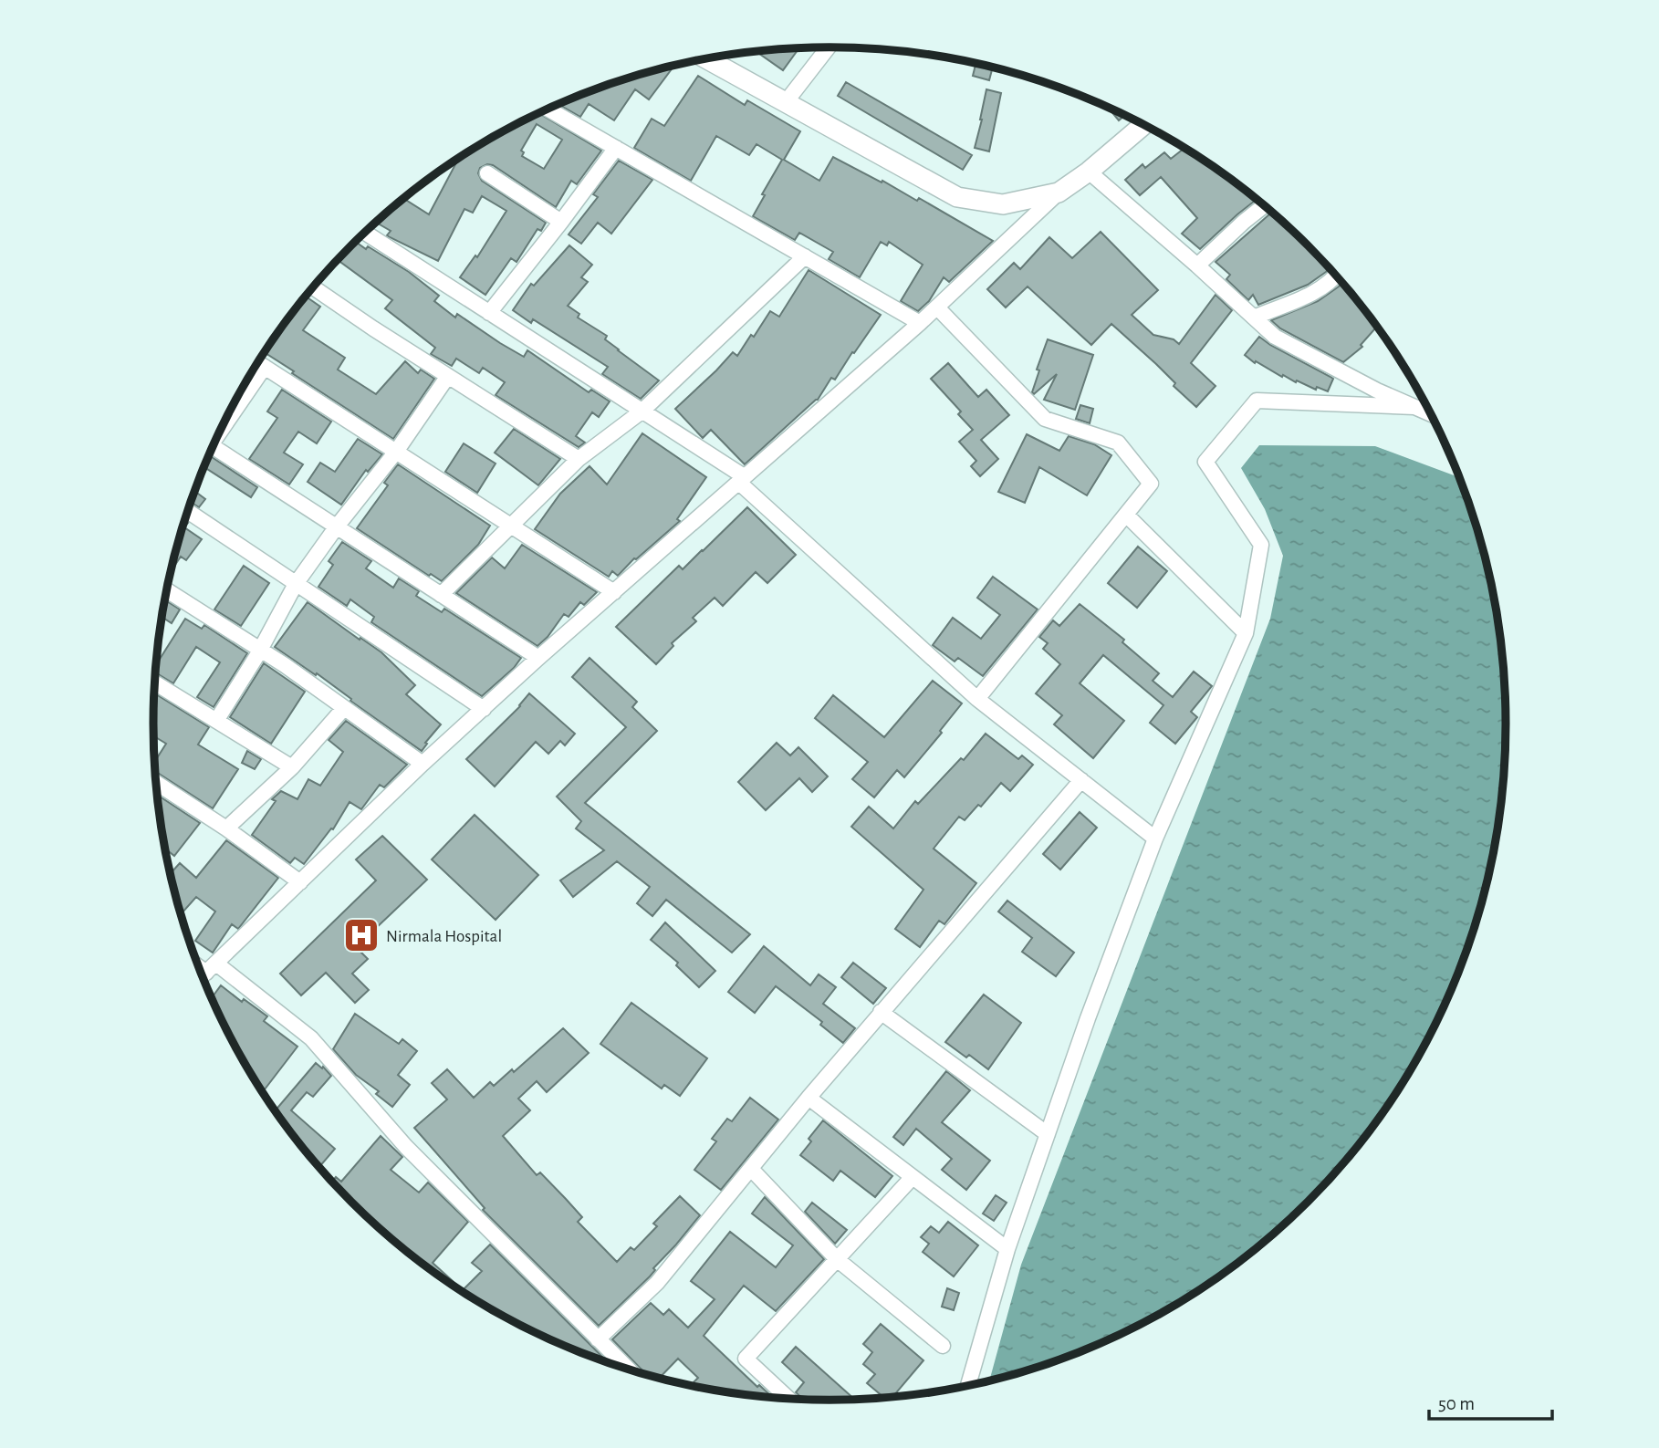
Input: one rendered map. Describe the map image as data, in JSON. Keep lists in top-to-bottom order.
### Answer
{
  "places": {
    "hospital": ["Nirmala Hospital"]
  },
  "scale_bar": "50 m"
}
